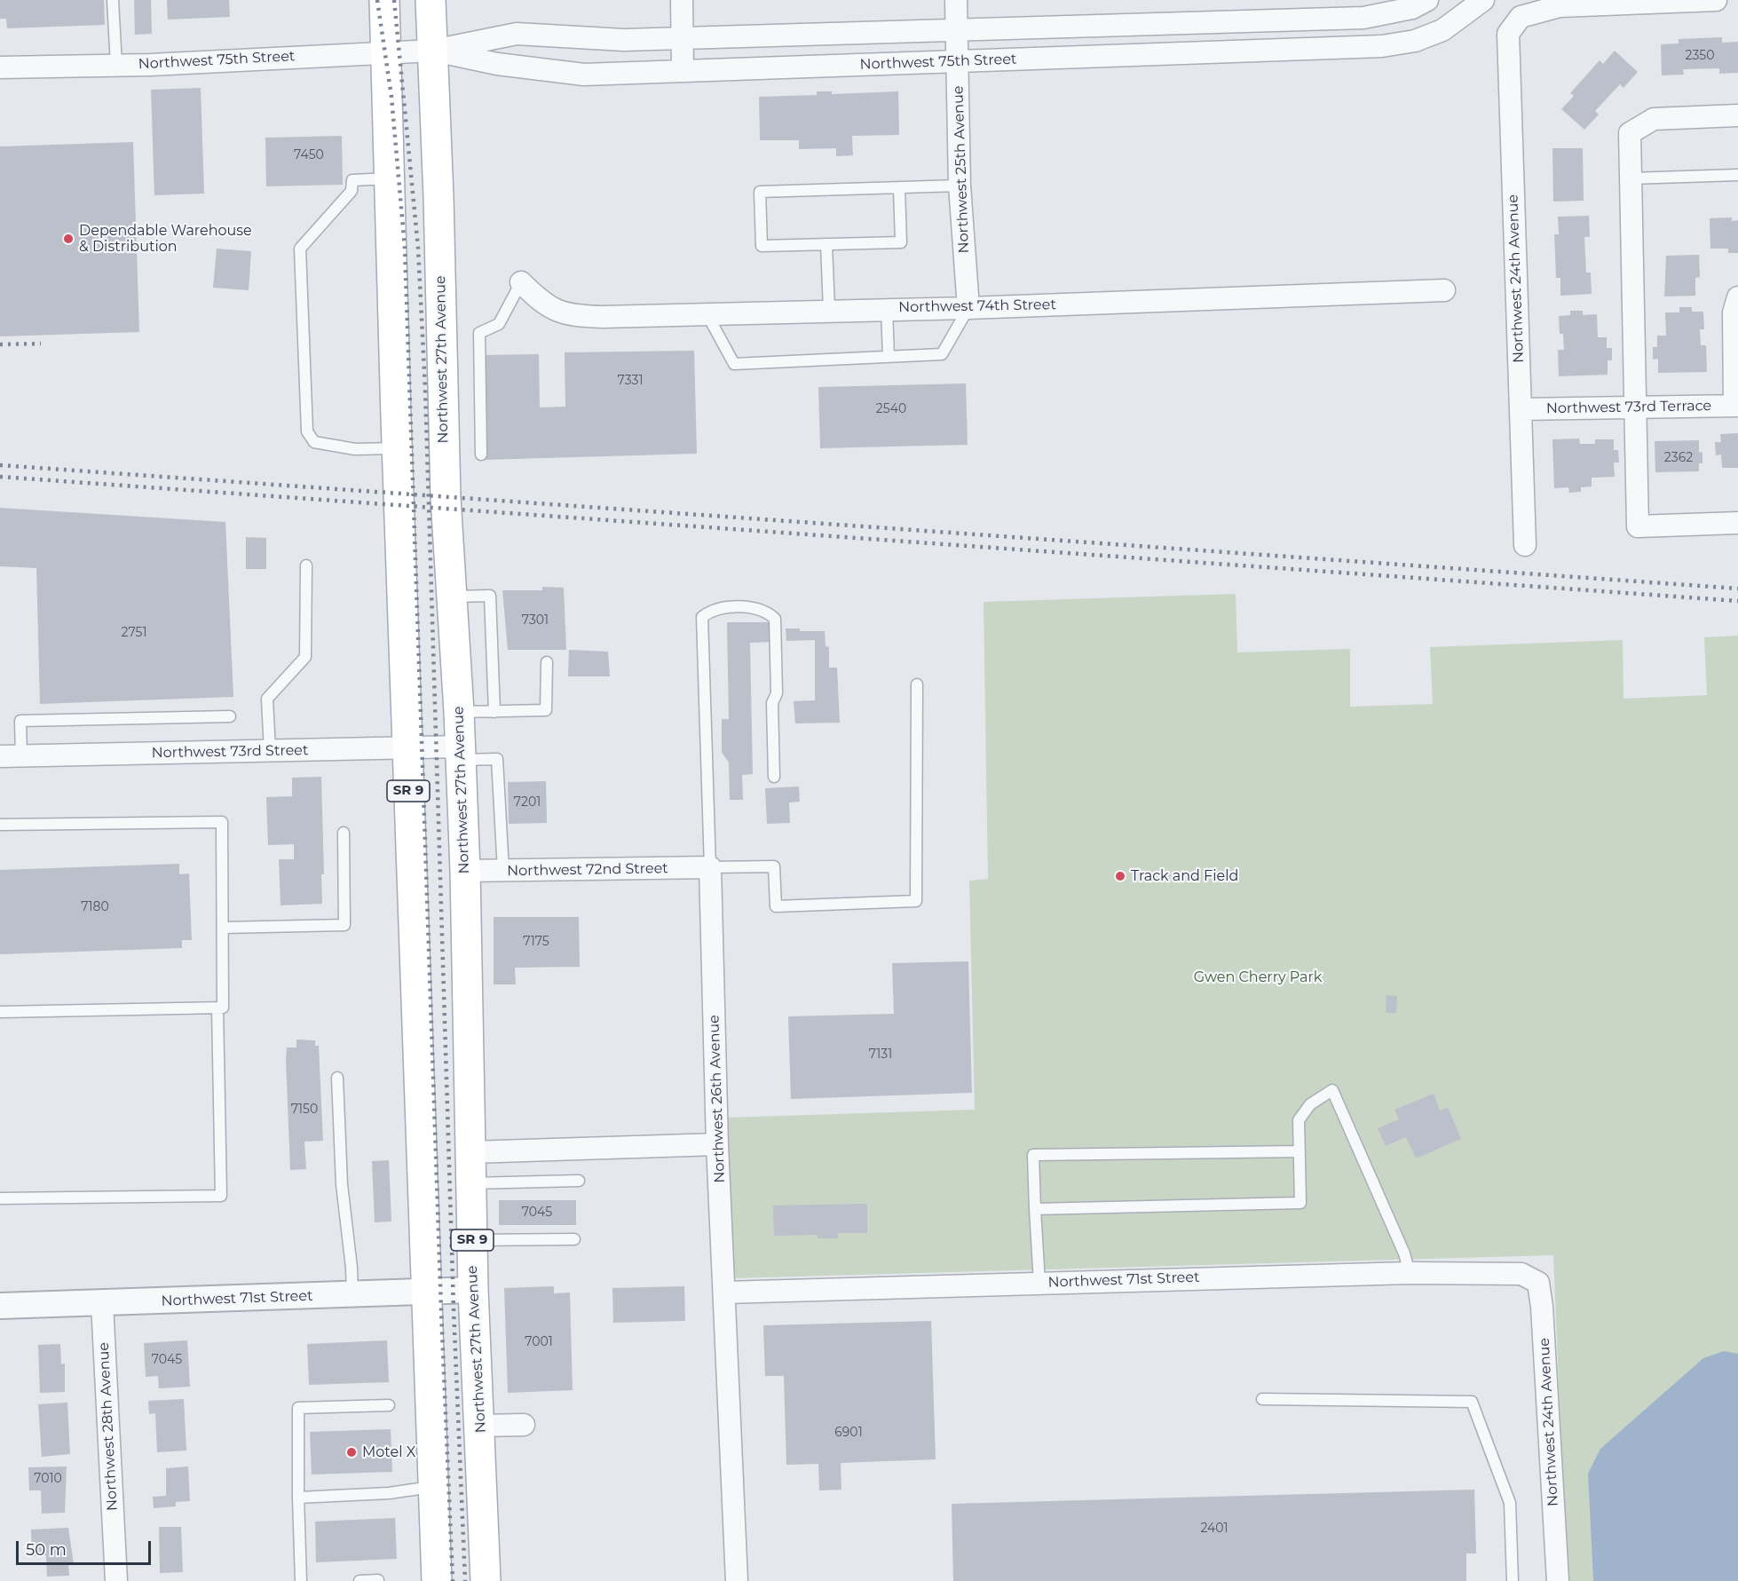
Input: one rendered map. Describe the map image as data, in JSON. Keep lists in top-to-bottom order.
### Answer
{
  "streets": {
    "main road": ["Northwest 27th Avenue", "SR 9"],
    "street": [
      "Northwest 75th Street",
      "Northwest 25th Avenue",
      "Northwest 24th Avenue",
      "Northwest 74th Street",
      "Northwest 73rd Terrace",
      "Northwest 73rd Street",
      "Northwest 72nd Street",
      "Northwest 26th Avenue",
      "Northwest 71st Street",
      "Northwest 28th Avenue"
    ]
  },
  "crossings": [
    ["Northwest 75th Street", "Northwest 25th Avenue"],
    ["Northwest 75th Street", "Northwest 27th Avenue"],
    ["Northwest 75th Street", "SR 9"],
    ["Northwest 25th Avenue", "Northwest 74th Street"],
    ["Northwest 24th Avenue", "Northwest 73rd Terrace"],
    ["Northwest 24th Avenue", "Northwest 71st Street"],
    ["Northwest 27th Avenue", "Northwest 73rd Street"],
    ["Northwest 27th Avenue", "Northwest 72nd Street"],
    ["Northwest 27th Avenue", "Northwest 71st Street"],
    ["Northwest 73rd Street", "SR 9"],
    ["SR 9", "Northwest 71st Street"],
    ["Northwest 72nd Street", "Northwest 26th Avenue"],
    ["Northwest 26th Avenue", "Northwest 71st Street"],
    ["Northwest 71st Street", "Northwest 28th Avenue"]
  ],
  "parks": ["Gwen Cherry Park"],
  "places": ["Dependable Warehouse & Distribution", "Track and Field", "Motel X"],
  "house_numbers": [
    "2350",
    "7450",
    "7331",
    "2540",
    "2362",
    "7301",
    "2751",
    "7201",
    "7180",
    "7175",
    "7131",
    "7150",
    "7045",
    "7001",
    "7045",
    "6901",
    "7010",
    "2401"
  ],
  "scale_bar": "50 m"
}
